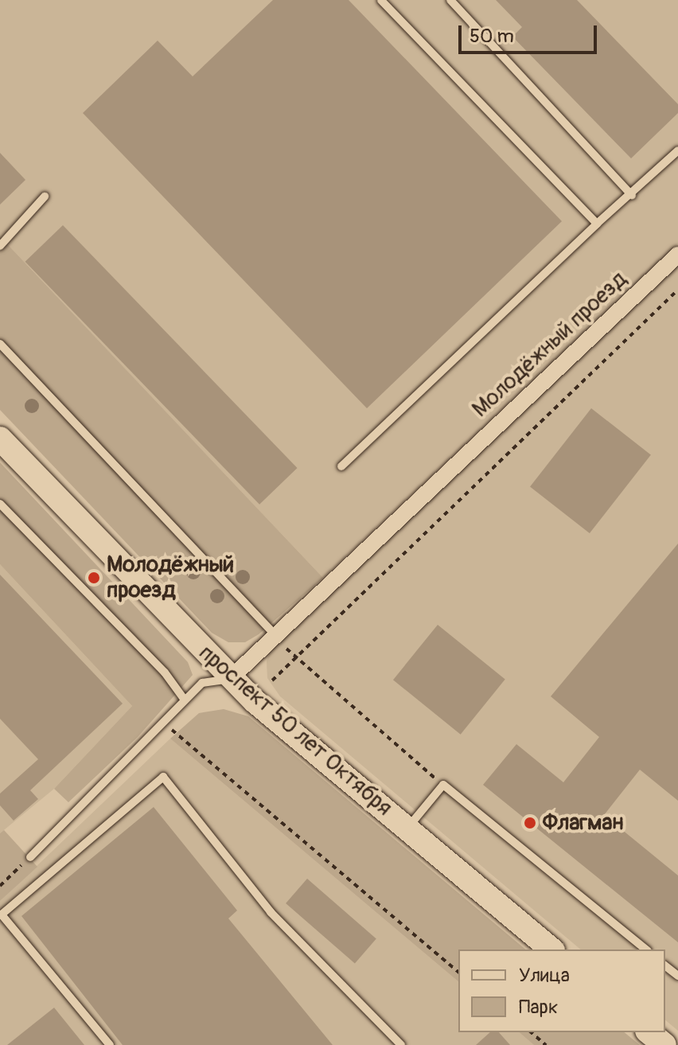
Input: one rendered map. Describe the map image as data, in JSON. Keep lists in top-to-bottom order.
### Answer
{
  "streets": {
    "main road": ["проспект 50 лет Октября"],
    "street": ["Молодёжный проезд"]
  },
  "crossings": [
    ["Молодёжный проезд", "проспект 50 лет Октября"]
  ],
  "places": ["Молодёжный проезд", "Флагман"],
  "legend": ["Улица", "Парк"],
  "scale_bar": "50 m"
}
